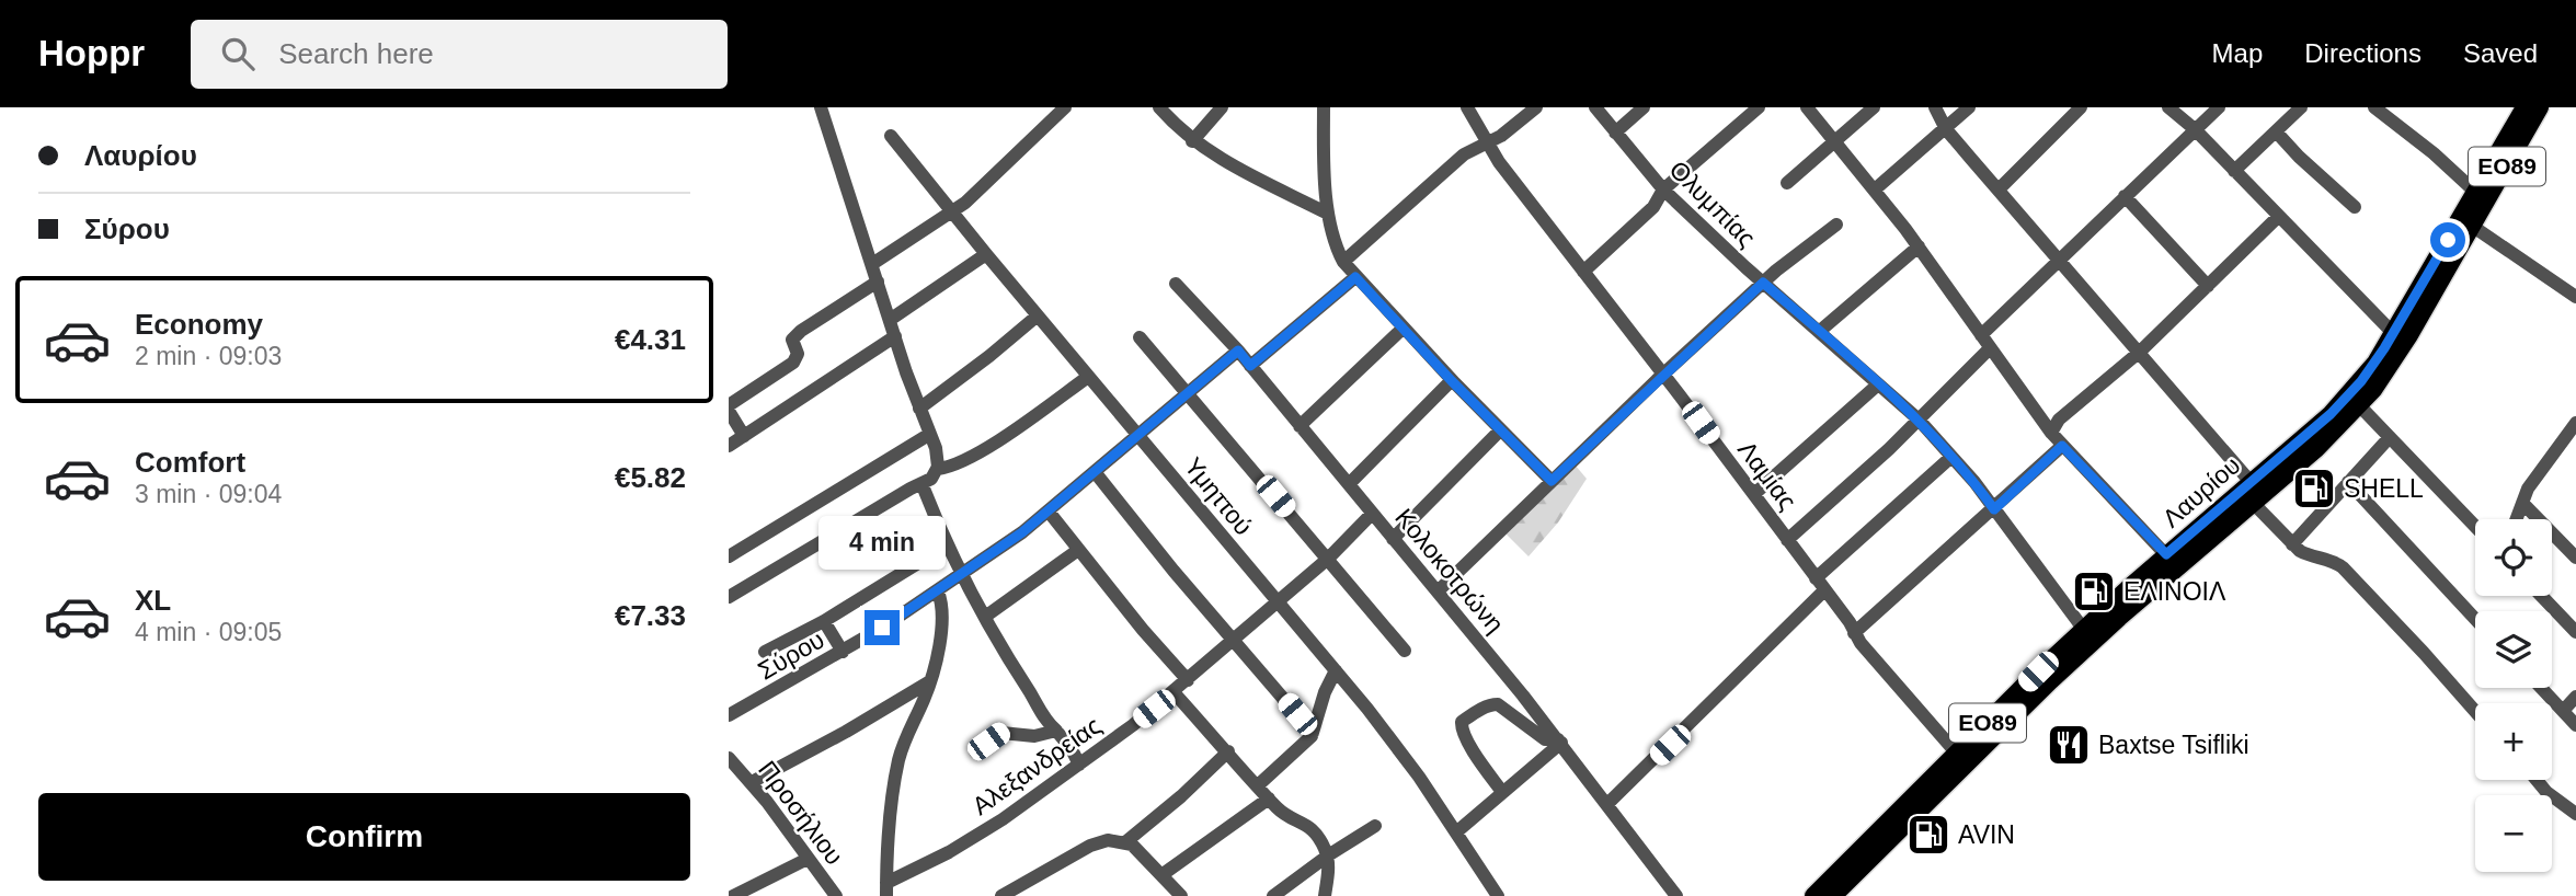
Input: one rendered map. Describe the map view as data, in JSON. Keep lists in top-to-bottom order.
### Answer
{
  "streets": {
    "main road": ["ΕΟ89", "Λαυρίου"],
    "street": [
      "Ολυμπίας",
      "Λαμίας",
      "Υμηττού",
      "Κολοκοτρώνη",
      "Σύρου",
      "Αλεξανδρείας",
      "Προσήλιου"
    ]
  },
  "crossings": [
    ["Ολυμπίας", "Λαυρίου"],
    ["Λαμίας", "Λαυρίου"],
    ["Υμηττού", "Σύρου"],
    ["Υμηττού", "Αλεξανδρείας"],
    ["Κολοκοτρώνη", "Σύρου"],
    ["Κολοκοτρώνη", "Αλεξανδρείας"]
  ],
  "places": {
    "fuel station": ["SHELL", "ΕΛΙΝΟΙΛ", "AVIN"],
    "restaurant": ["Baxtse Tsifliki"]
  },
  "page": {
    "header": "Hoppr",
    "search": "Search here",
    "nav": ["Map", "Directions", "Saved"],
    "banner": ["Λαυρίου", "Σύρου"],
    "list": [
      {
        "name": "Economy",
        "note": "2 min · 09:03",
        "value": "€4.31"
      },
      {
        "name": "Comfort",
        "note": "3 min · 09:04",
        "value": "€5.82"
      },
      {
        "name": "XL",
        "note": "4 min · 09:05",
        "value": "€7.33"
      }
    ],
    "bubble": "4 min",
    "map_buttons": ["+", "−"],
    "buttons": "Confirm"
  }
}
